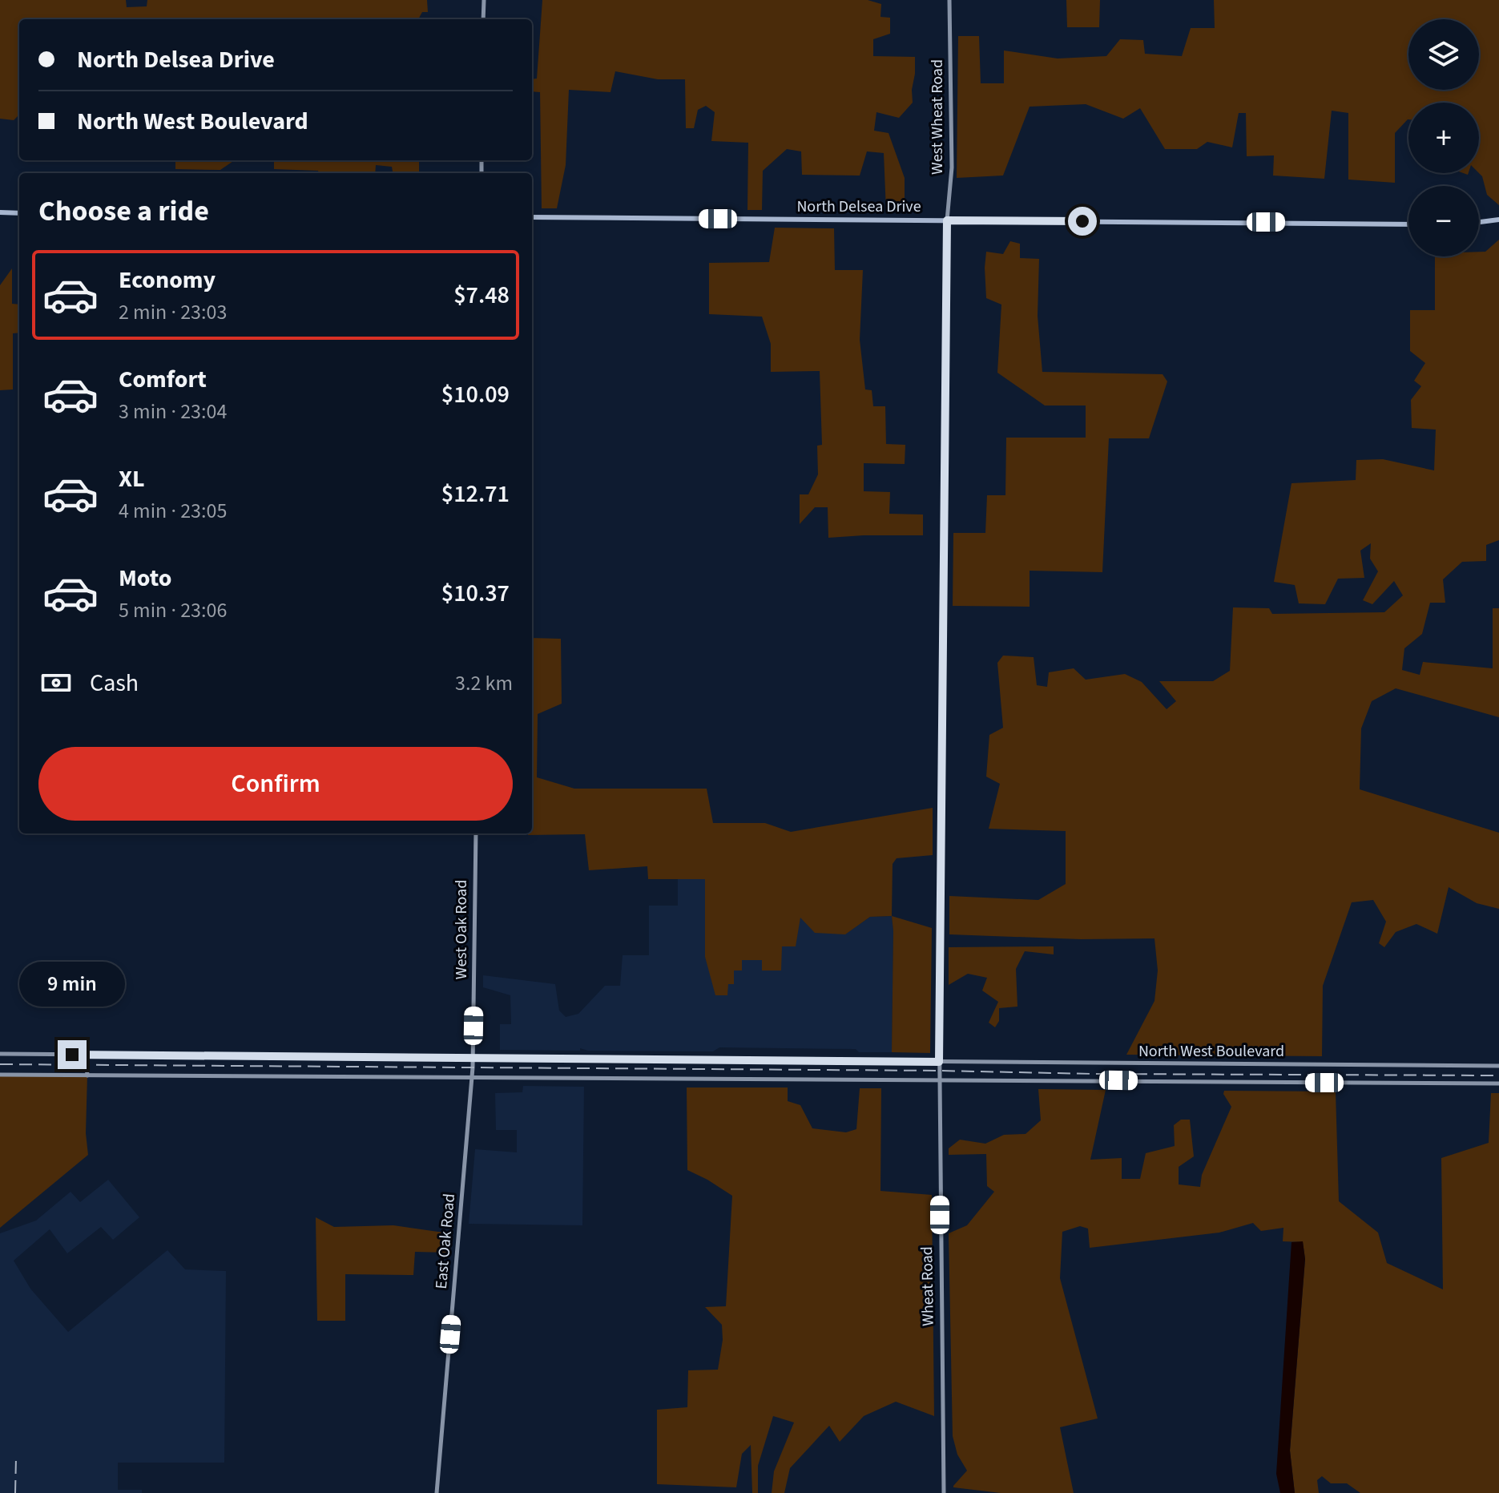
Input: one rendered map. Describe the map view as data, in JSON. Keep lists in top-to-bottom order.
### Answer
{
  "streets": {
    "main road": [
      "West Wheat Road",
      "North Delsea Drive",
      "West Oak Road",
      "North West Boulevard",
      "East Oak Road",
      "Wheat Road"
    ]
  },
  "crossings": [
    ["West Wheat Road", "North Delsea Drive"],
    ["West Wheat Road", "North West Boulevard"],
    ["West Wheat Road", "Wheat Road"],
    ["West Oak Road", "North West Boulevard"],
    ["West Oak Road", "East Oak Road"]
  ],
  "page": {
    "map_buttons": ["+", "−"],
    "banner": ["North Delsea Drive", "North West Boulevard"],
    "heading": "Choose a ride",
    "list": [
      {
        "name": "Economy",
        "note": "2 min · 23:03",
        "value": "$7.48"
      },
      {
        "name": "Comfort",
        "note": "3 min · 23:04",
        "value": "$10.09"
      },
      {
        "name": "XL",
        "note": "4 min · 23:05",
        "value": "$12.71"
      },
      {
        "name": "Moto",
        "note": "5 min · 23:06",
        "value": "$10.37"
      }
    ],
    "pay": ["Cash", "3.2 km"],
    "buttons": "Confirm",
    "bubble": "9 min"
  }
}
